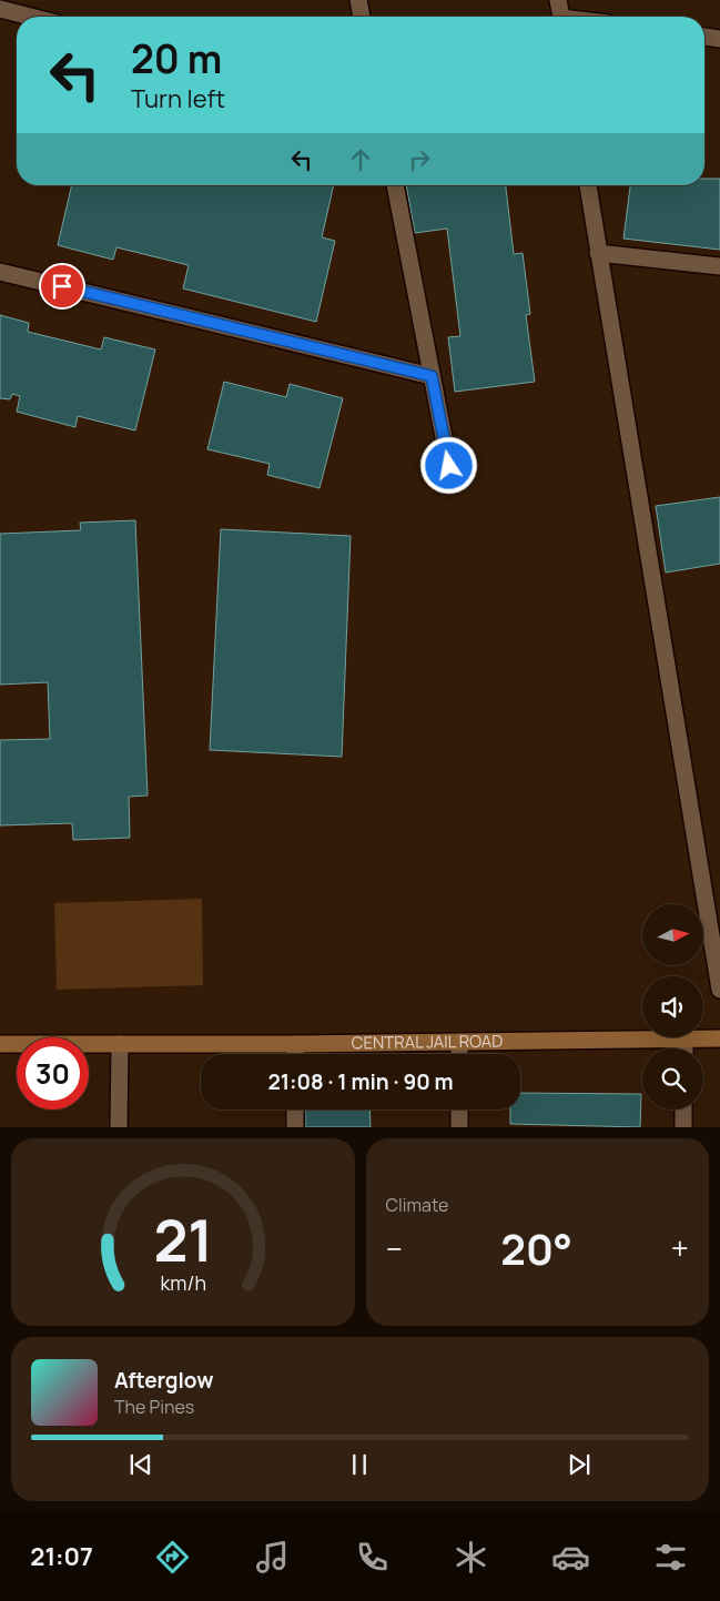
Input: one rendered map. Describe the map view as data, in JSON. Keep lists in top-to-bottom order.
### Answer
{
  "streets": {
    "main road": ["CENTRAL JAIL ROAD"]
  },
  "north": "right",
  "page": {
    "turn": ["20 m", "Turn left"],
    "limit": "30",
    "trip": "21:08 · 1 min · 90 m",
    "tile": "Climate",
    "heat": ["−", "20°", "+"],
    "song": ["Afterglow", "The Pines"],
    "tabs": "21:07",
    "gauge": ["21", "km/h"]
  }
}
